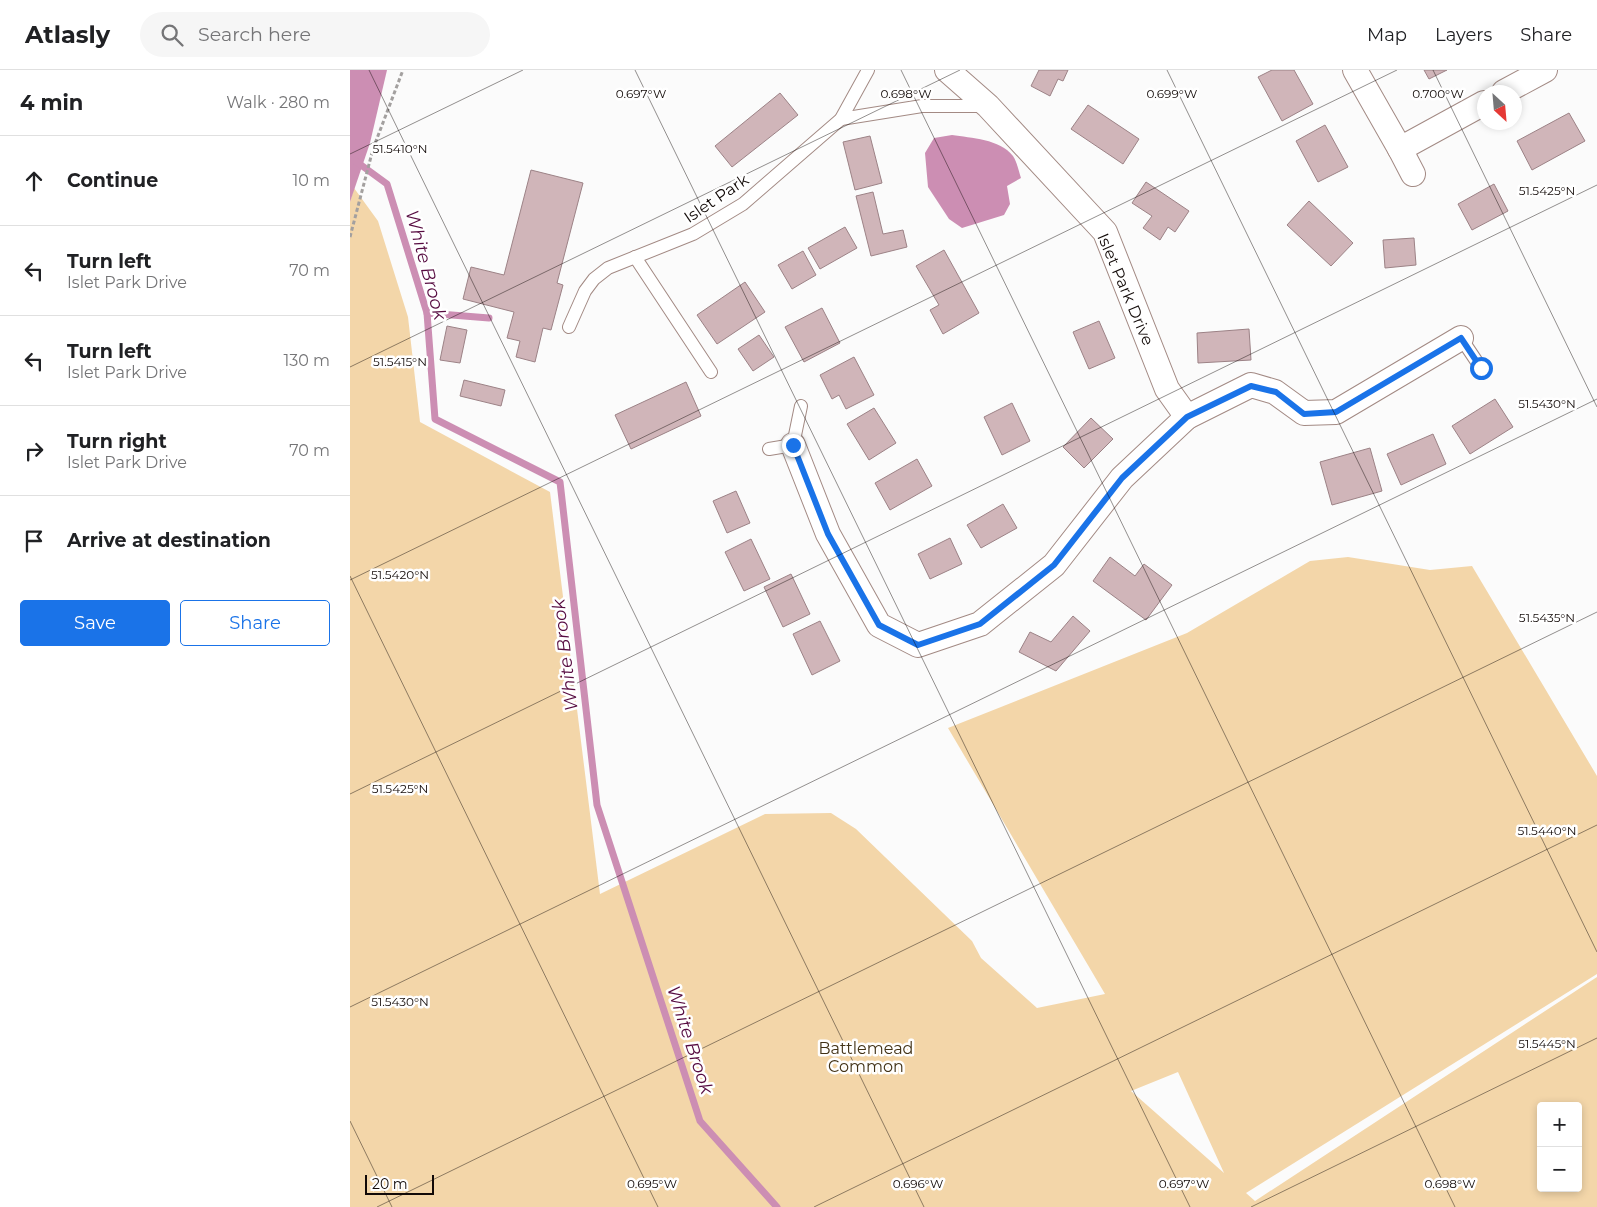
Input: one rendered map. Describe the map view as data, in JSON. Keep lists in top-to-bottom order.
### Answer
{
  "streets": {
    "street": ["Islet Park Drive"],
    "lane": ["Islet Park"]
  },
  "water": ["White Brook"],
  "parks": ["Battlemead Common"],
  "scale_bar": "20 m",
  "north": "bottom right",
  "page": {
    "header": "Atlasly",
    "search": "Search here",
    "nav": ["Map", "Layers", "Share"],
    "heading": ["4 min", "Walk · 280 m"],
    "list": [
      ["Continue", "10 m"],
      ["Turn left", "Islet Park Drive", "70 m"],
      ["Turn left", "Islet Park Drive", "130 m"],
      ["Turn right", "Islet Park Drive", "70 m"],
      "Arrive at destination"
    ],
    "buttons": ["Save", "Share"],
    "map_buttons": ["+", "−"],
    "scale": "20 m"
  },
  "coordinates": [
    "0.697°W",
    "0.699°W",
    "0.700°W",
    "0.698°W",
    "51.5410°N",
    "51.5425°N",
    "51.5415°N",
    "51.5430°N",
    "51.5420°N",
    "51.5435°N",
    "51.5440°N",
    "51.5445°N",
    "0.695°W",
    "0.696°W"
  ]
}
